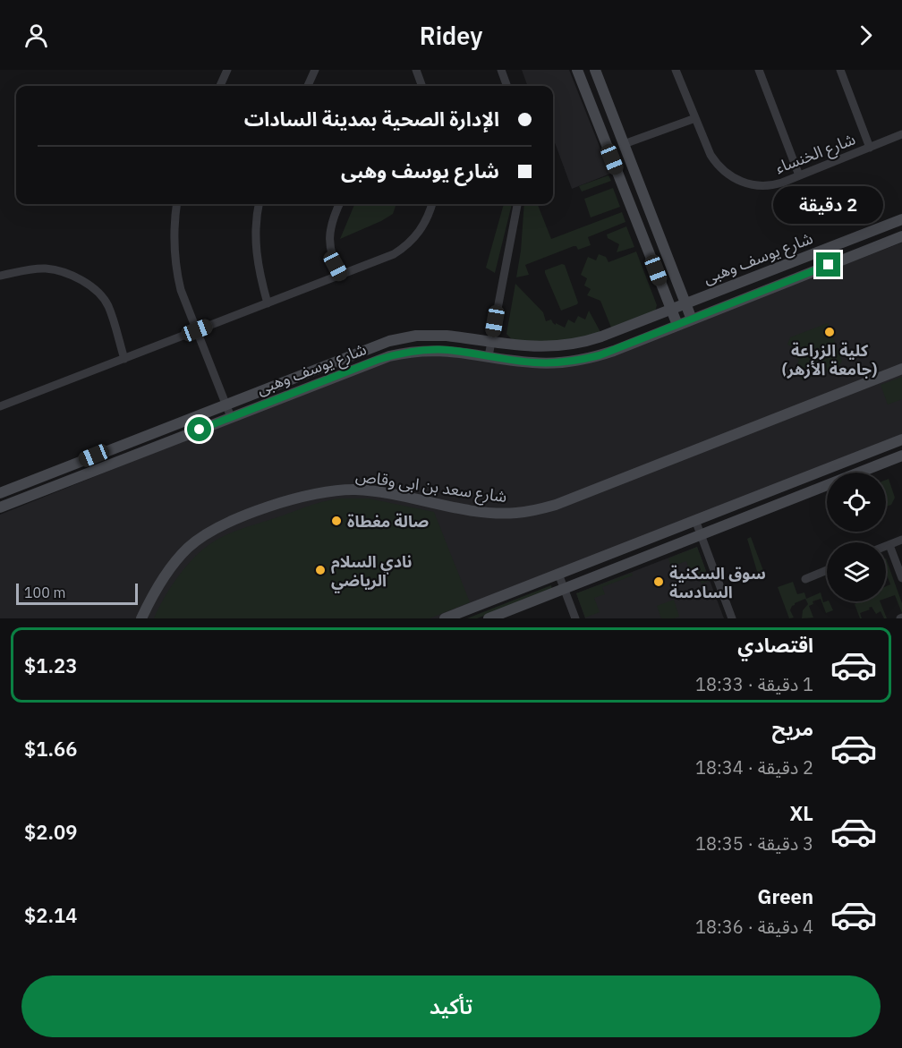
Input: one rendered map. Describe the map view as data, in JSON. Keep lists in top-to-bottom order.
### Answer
{
  "streets": {
    "street": ["شارع الخنساء", "شارع يوسف وهبى", "شارع سعد بن ابى وقاص"]
  },
  "places": [
    "كلية الزراعة (جامعة الأزهر)",
    "صالة مغطاة",
    "نادي السلام الرياضي",
    "سوق السكنية السادسة"
  ],
  "scale_bar": "100 m",
  "page": {
    "header": "Ridey",
    "banner": ["الإدارة الصحية بمدينة السادات", "شارع يوسف وهبى"],
    "bubble": "2 دقيقة",
    "scale": "100 m",
    "list": [
      {
        "name": "اقتصادي",
        "note": "1 دقيقة · 18:33",
        "value": "$1.23"
      },
      {
        "name": "مريح",
        "note": "2 دقيقة · 18:34",
        "value": "$1.66"
      },
      {
        "name": "XL",
        "note": "3 دقيقة · 18:35",
        "value": "$2.09"
      },
      {
        "name": "Green",
        "note": "4 دقيقة · 18:36",
        "value": "$2.14"
      }
    ],
    "buttons": "تأكيد"
  }
}
